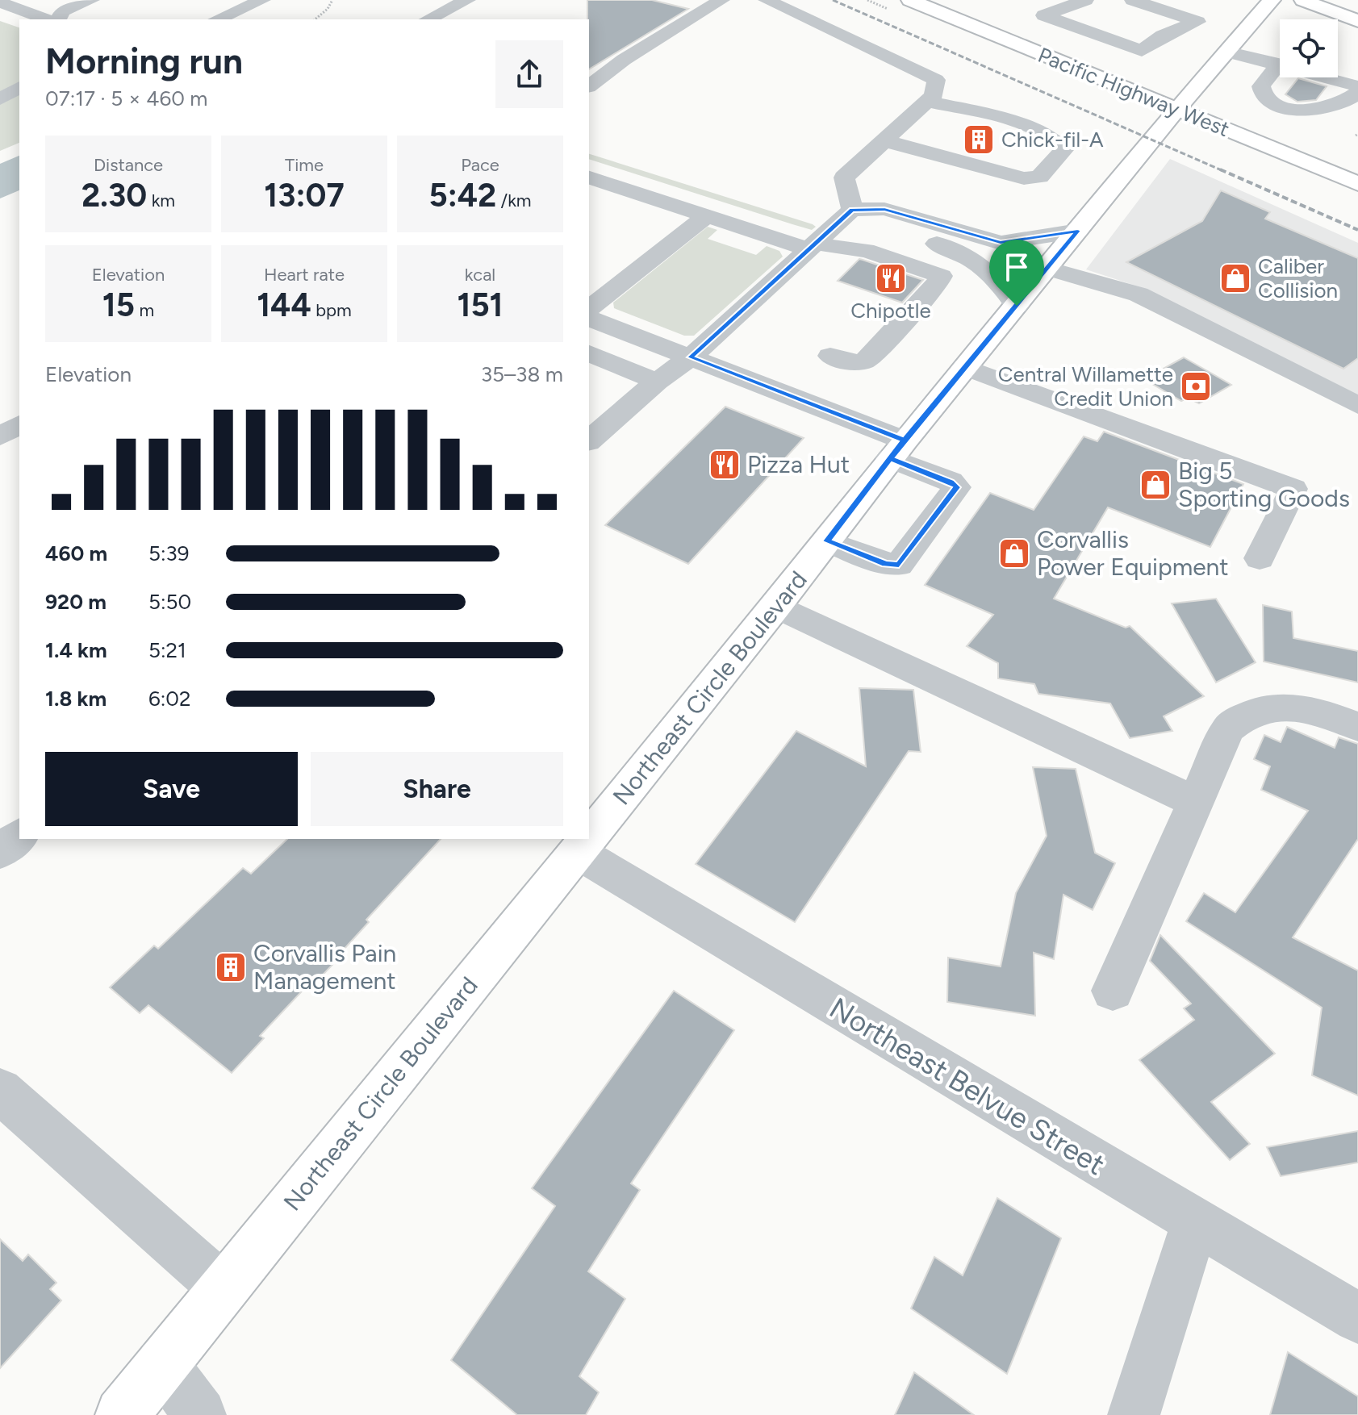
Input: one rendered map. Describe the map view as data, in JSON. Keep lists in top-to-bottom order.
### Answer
{
  "streets": {
    "main road": ["Pacific Highway West", "Northeast Circle Boulevard"],
    "street": ["Northeast Belvue Street"]
  },
  "crossings": [
    ["Pacific Highway West", "Northeast Circle Boulevard"],
    ["Northeast Circle Boulevard", "Northeast Belvue Street"]
  ],
  "places": {
    "building": ["Chick-fil-A", "Corvallis Pain Management"],
    "restaurant": ["Chipotle", "Pizza Hut"],
    "shop": ["Caliber Collision", "Big 5 Sporting Goods", "Corvallis Power Equipment"],
    "bank": ["Central Willamette Credit Union"]
  },
  "page": {
    "heading": ["Morning run", "07:17 · 5 × 460 m"],
    "stats": [
      ["Distance", "2.30 km"],
      ["Time", "13:07"],
      ["Pace", "5:42 /km"],
      ["Elevation", "15 m"],
      ["Heart rate", "144 bpm"],
      ["kcal", "151"]
    ],
    "chart": ["Elevation", "35–38 m"],
    "list": [
      {
        "name": "460 m",
        "note": "5:39"
      },
      {
        "name": "920 m",
        "note": "5:50"
      },
      {
        "name": "1.4 km",
        "note": "5:21"
      },
      {
        "name": "1.8 km",
        "note": "6:02"
      }
    ],
    "buttons": ["Save", "Share"]
  }
}
